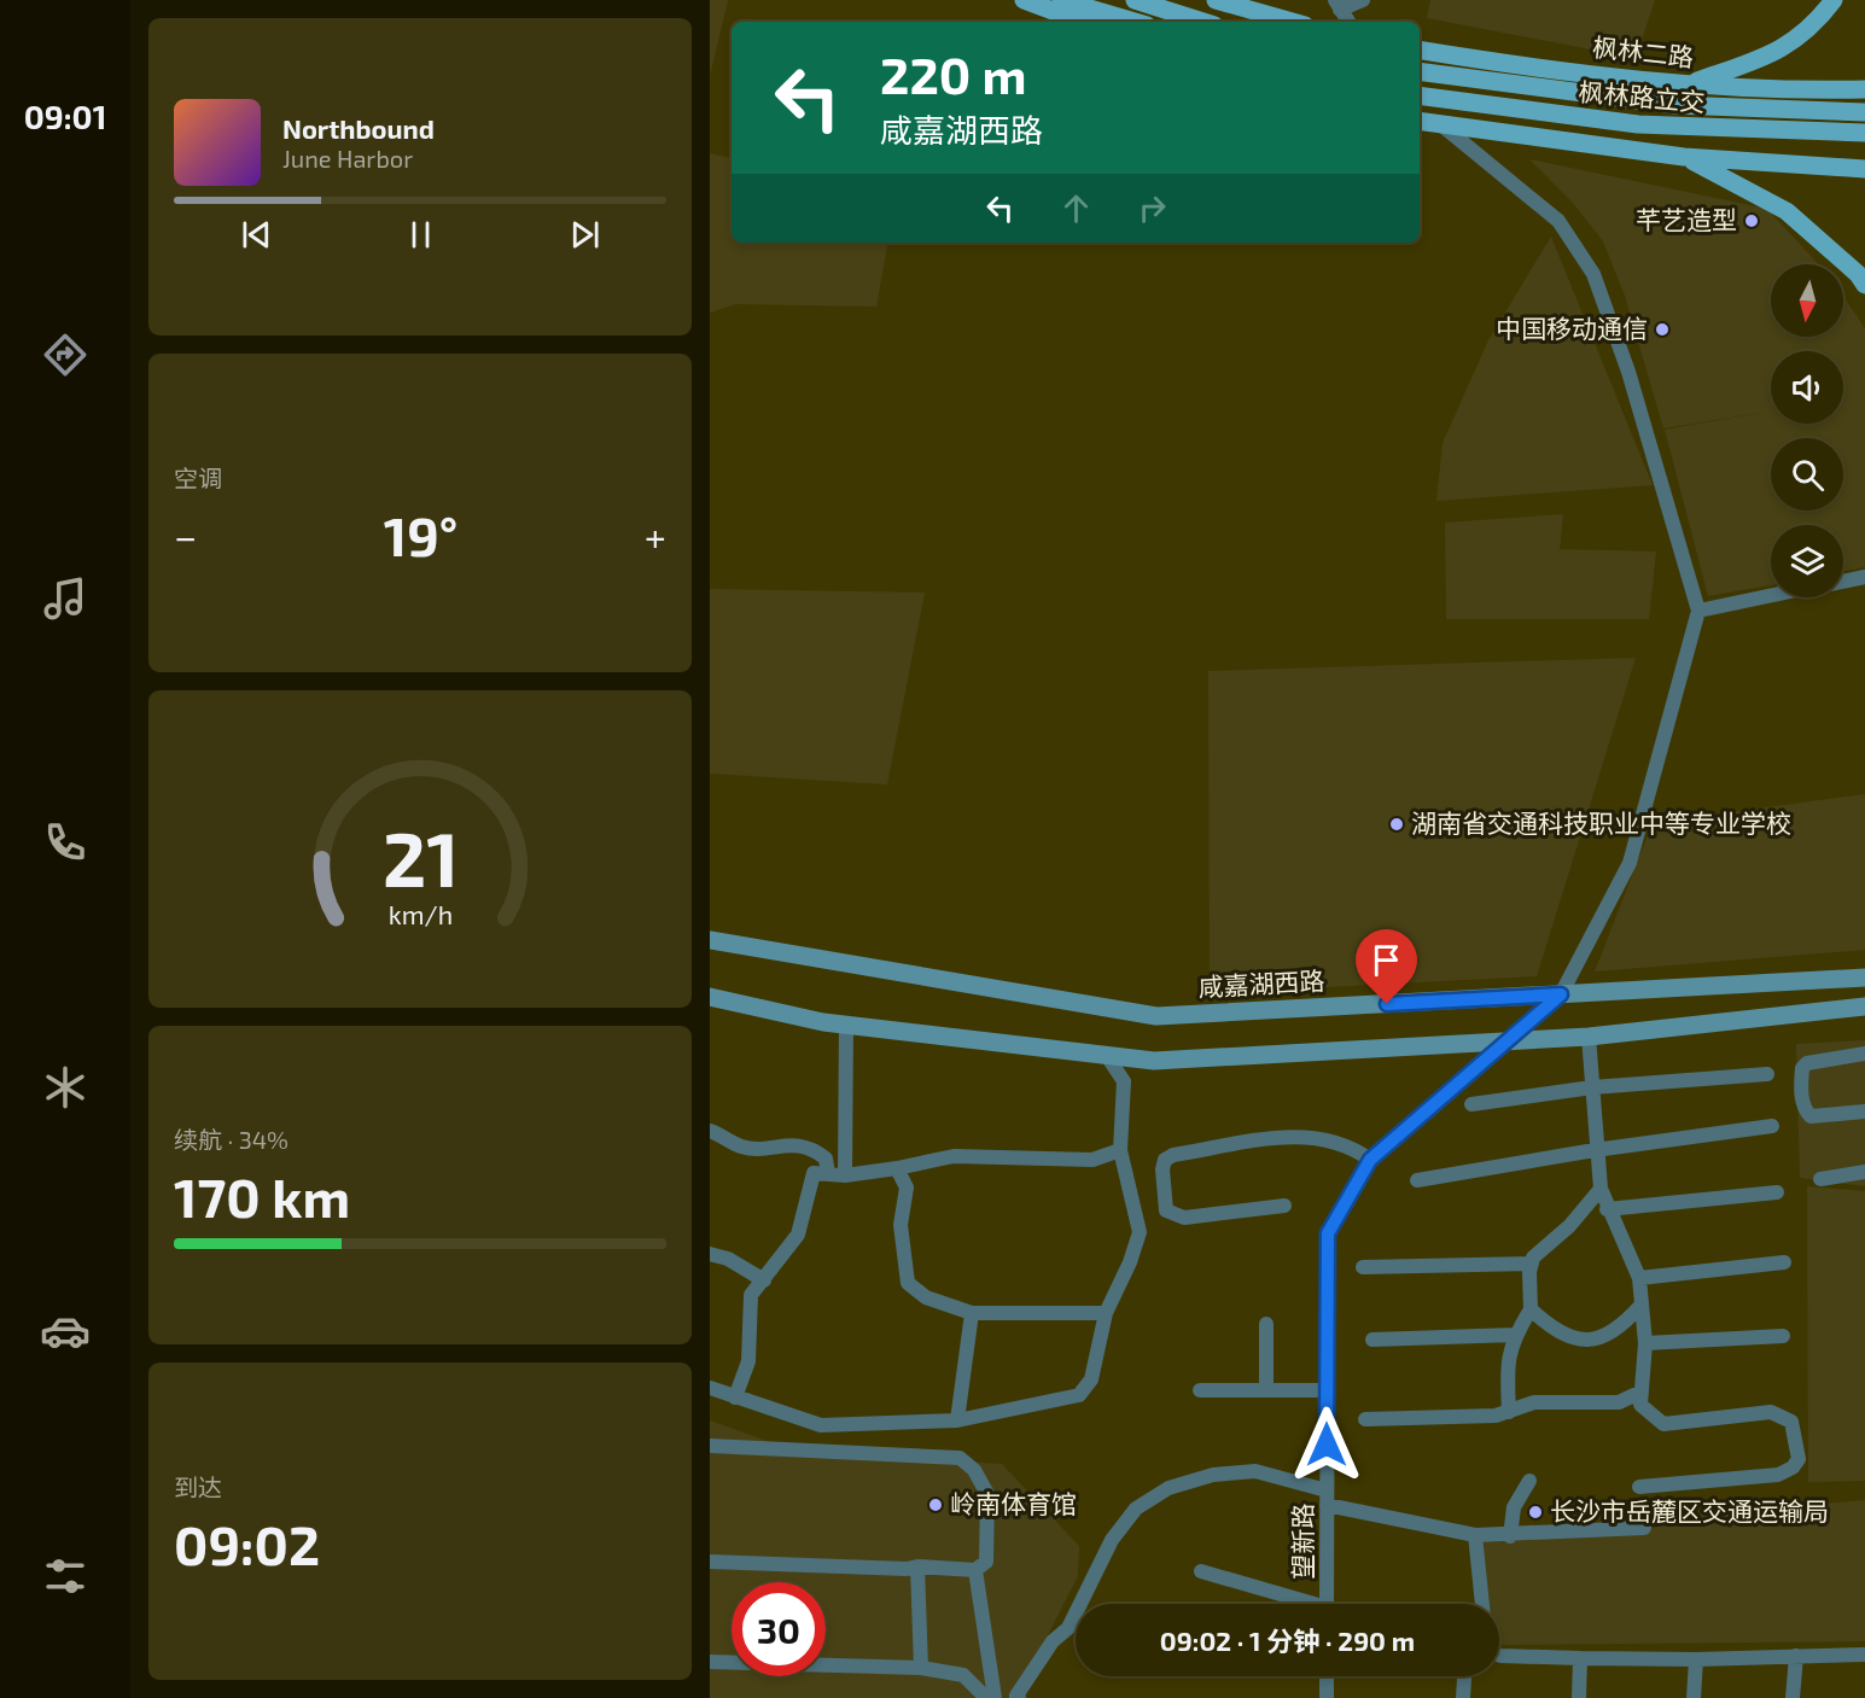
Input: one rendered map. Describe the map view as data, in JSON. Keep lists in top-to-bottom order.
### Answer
{
  "streets": {
    "main road": ["枫林二路", "枫林路立交", "咸嘉湖西路"],
    "street": ["望新路"]
  },
  "crossings": [
    ["咸嘉湖西路", "望新路"]
  ],
  "places": [
    "芊艺造型",
    "中国移动通信",
    "湖南省交通科技职业中等专业学校",
    "岭南体育馆",
    "长沙市岳麓区交通运输局"
  ],
  "north": "bottom",
  "page": {
    "tabs": "09:01",
    "turn": ["220 m", "咸嘉湖西路"],
    "song": ["Northbound", "June Harbor"],
    "tile": [
      "空调",
      ["续航 · 34%", "170 km"],
      ["到达", "09:02"]
    ],
    "heat": ["−", "19°", "+"],
    "limit": "30",
    "trip": "09:02 · 1 分钟 · 290 m",
    "gauge": ["21", "km/h"]
  }
}
